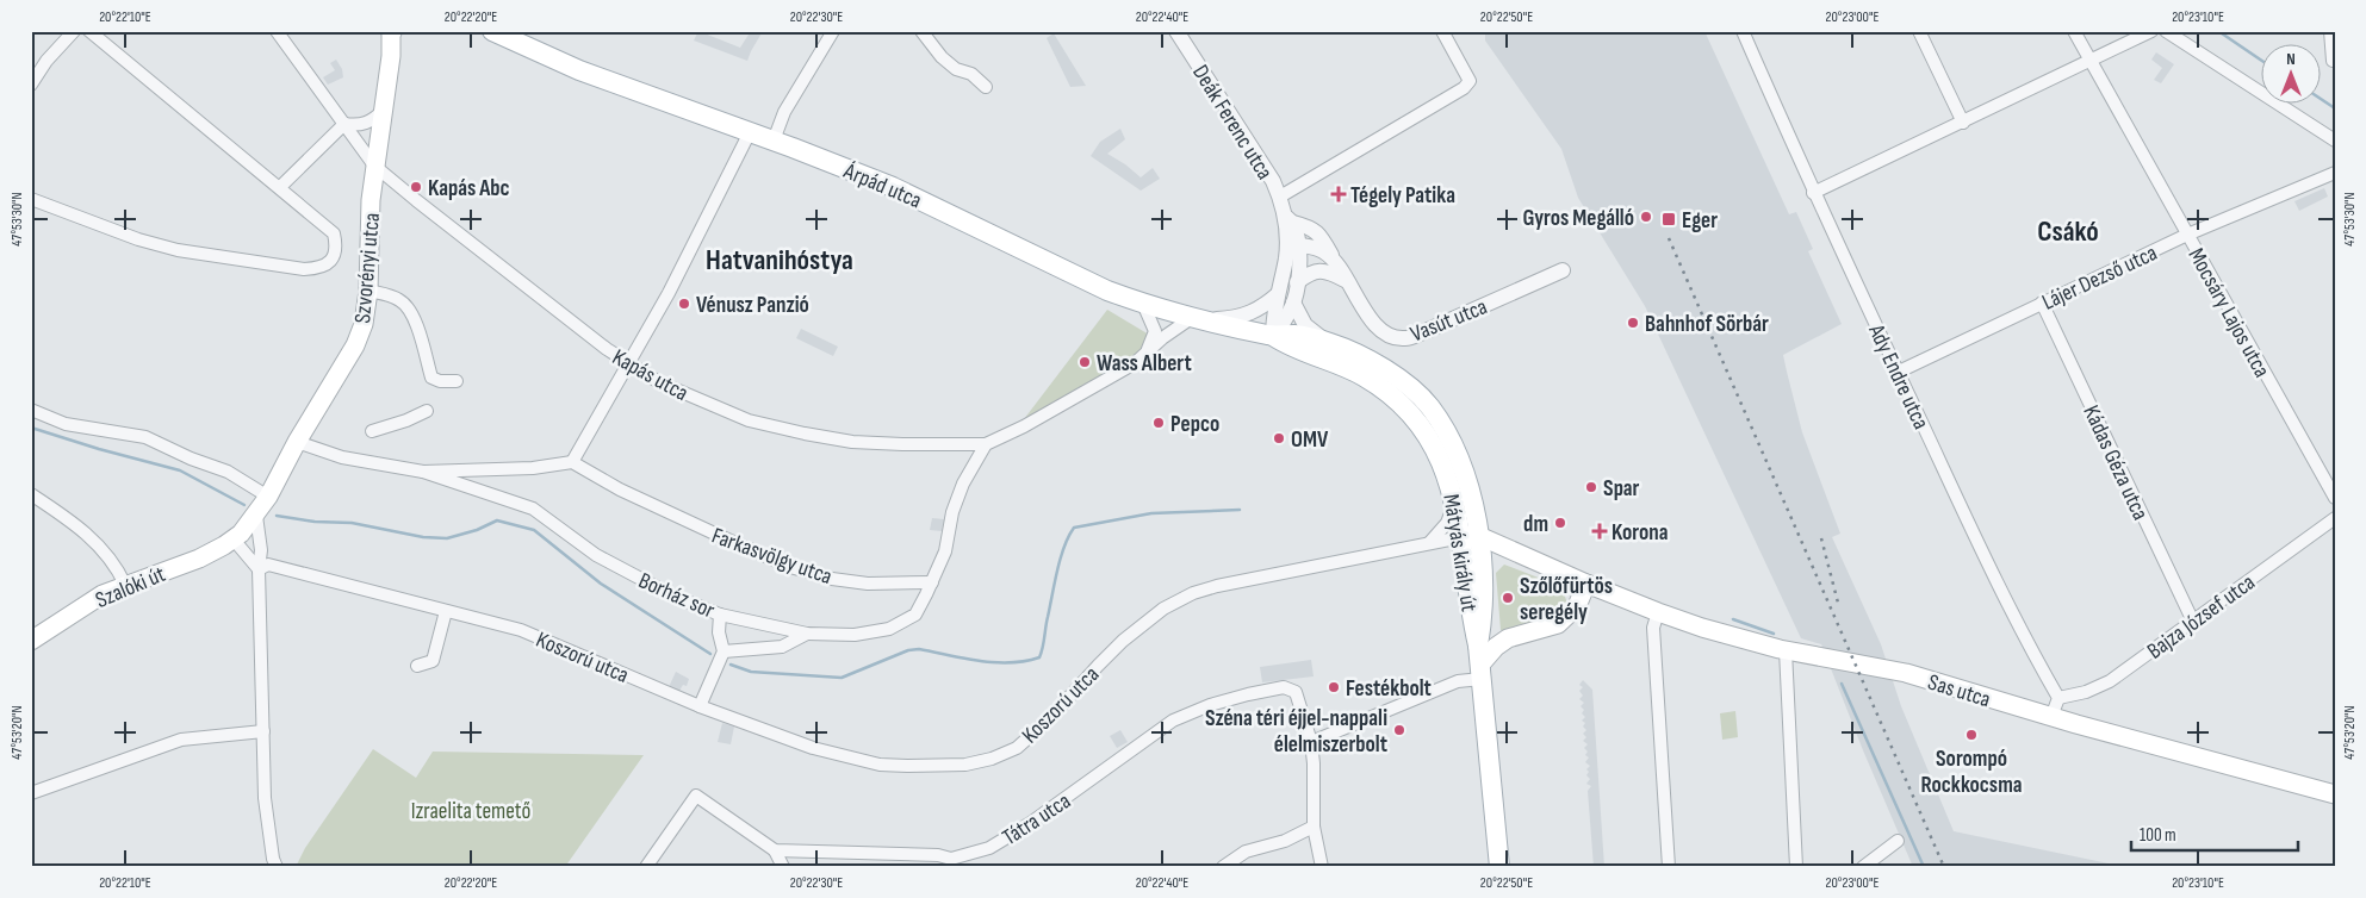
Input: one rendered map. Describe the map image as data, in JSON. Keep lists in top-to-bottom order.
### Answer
{
  "streets": {
    "main road": [
      "Árpád utca",
      "Szvorényi utca",
      "Mátyás király út",
      "Szalóki út",
      "Sas utca"
    ],
    "street": [
      "Deák Ferenc utca",
      "Lájer Dezső utca",
      "Mocsáry Lajos utca",
      "Vasút utca",
      "Kapás utca",
      "Ady Endre utca",
      "Kádas Géza utca",
      "Farkasvölgy utca",
      "Borház sor",
      "Bajza József utca",
      "Koszorú utca",
      "Tátra utca"
    ]
  },
  "crossings": [
    ["Deák Ferenc utca", "Árpád utca"],
    ["Deák Ferenc utca", "Vasút utca"],
    ["Deák Ferenc utca", "Mátyás király út"],
    ["Árpád utca", "Mátyás király út"],
    ["Szvorényi utca", "Kapás utca"],
    ["Szvorényi utca", "Szalóki út"],
    ["Lájer Dezső utca", "Mocsáry Lajos utca"],
    ["Lájer Dezső utca", "Ady Endre utca"],
    ["Lájer Dezső utca", "Kádas Géza utca"],
    ["Ady Endre utca", "Bajza József utca"],
    ["Kádas Géza utca", "Bajza József utca"],
    ["Mátyás király út", "Koszorú utca"],
    ["Mátyás király út", "Sas utca"],
    ["Farkasvölgy utca", "Borház sor"],
    ["Koszorú utca", "Sas utca"]
  ],
  "districts": ["Csákó", "Hatvanihóstya"],
  "parks": ["Izraelita temető"],
  "places": {
    "other": [
      "Kapás Abc",
      "Gyros Megálló",
      "Vénusz Panzió",
      "Bahnhof Sörbár",
      "Wass Albert",
      "Pepco",
      "OMV",
      "Spar",
      "dm",
      "Szőlőfürtös seregély",
      "Festékbolt",
      "Széna téri éjjel-nappali élelmiszerbolt",
      "Sorompó Rockkocsma"
    ],
    "health": ["Tégely Patika", "Korona"],
    "transit": ["Eger"]
  },
  "scale_bar": "100 m",
  "north": "top",
  "coordinates": [
    "20°22'10\"E",
    "20°22'20\"E",
    "20°22'30\"E",
    "20°22'40\"E",
    "20°22'50\"E",
    "20°23'00\"E",
    "20°23'10\"E",
    "47°53'30\"N",
    "47°53'20\"N"
  ]
}
